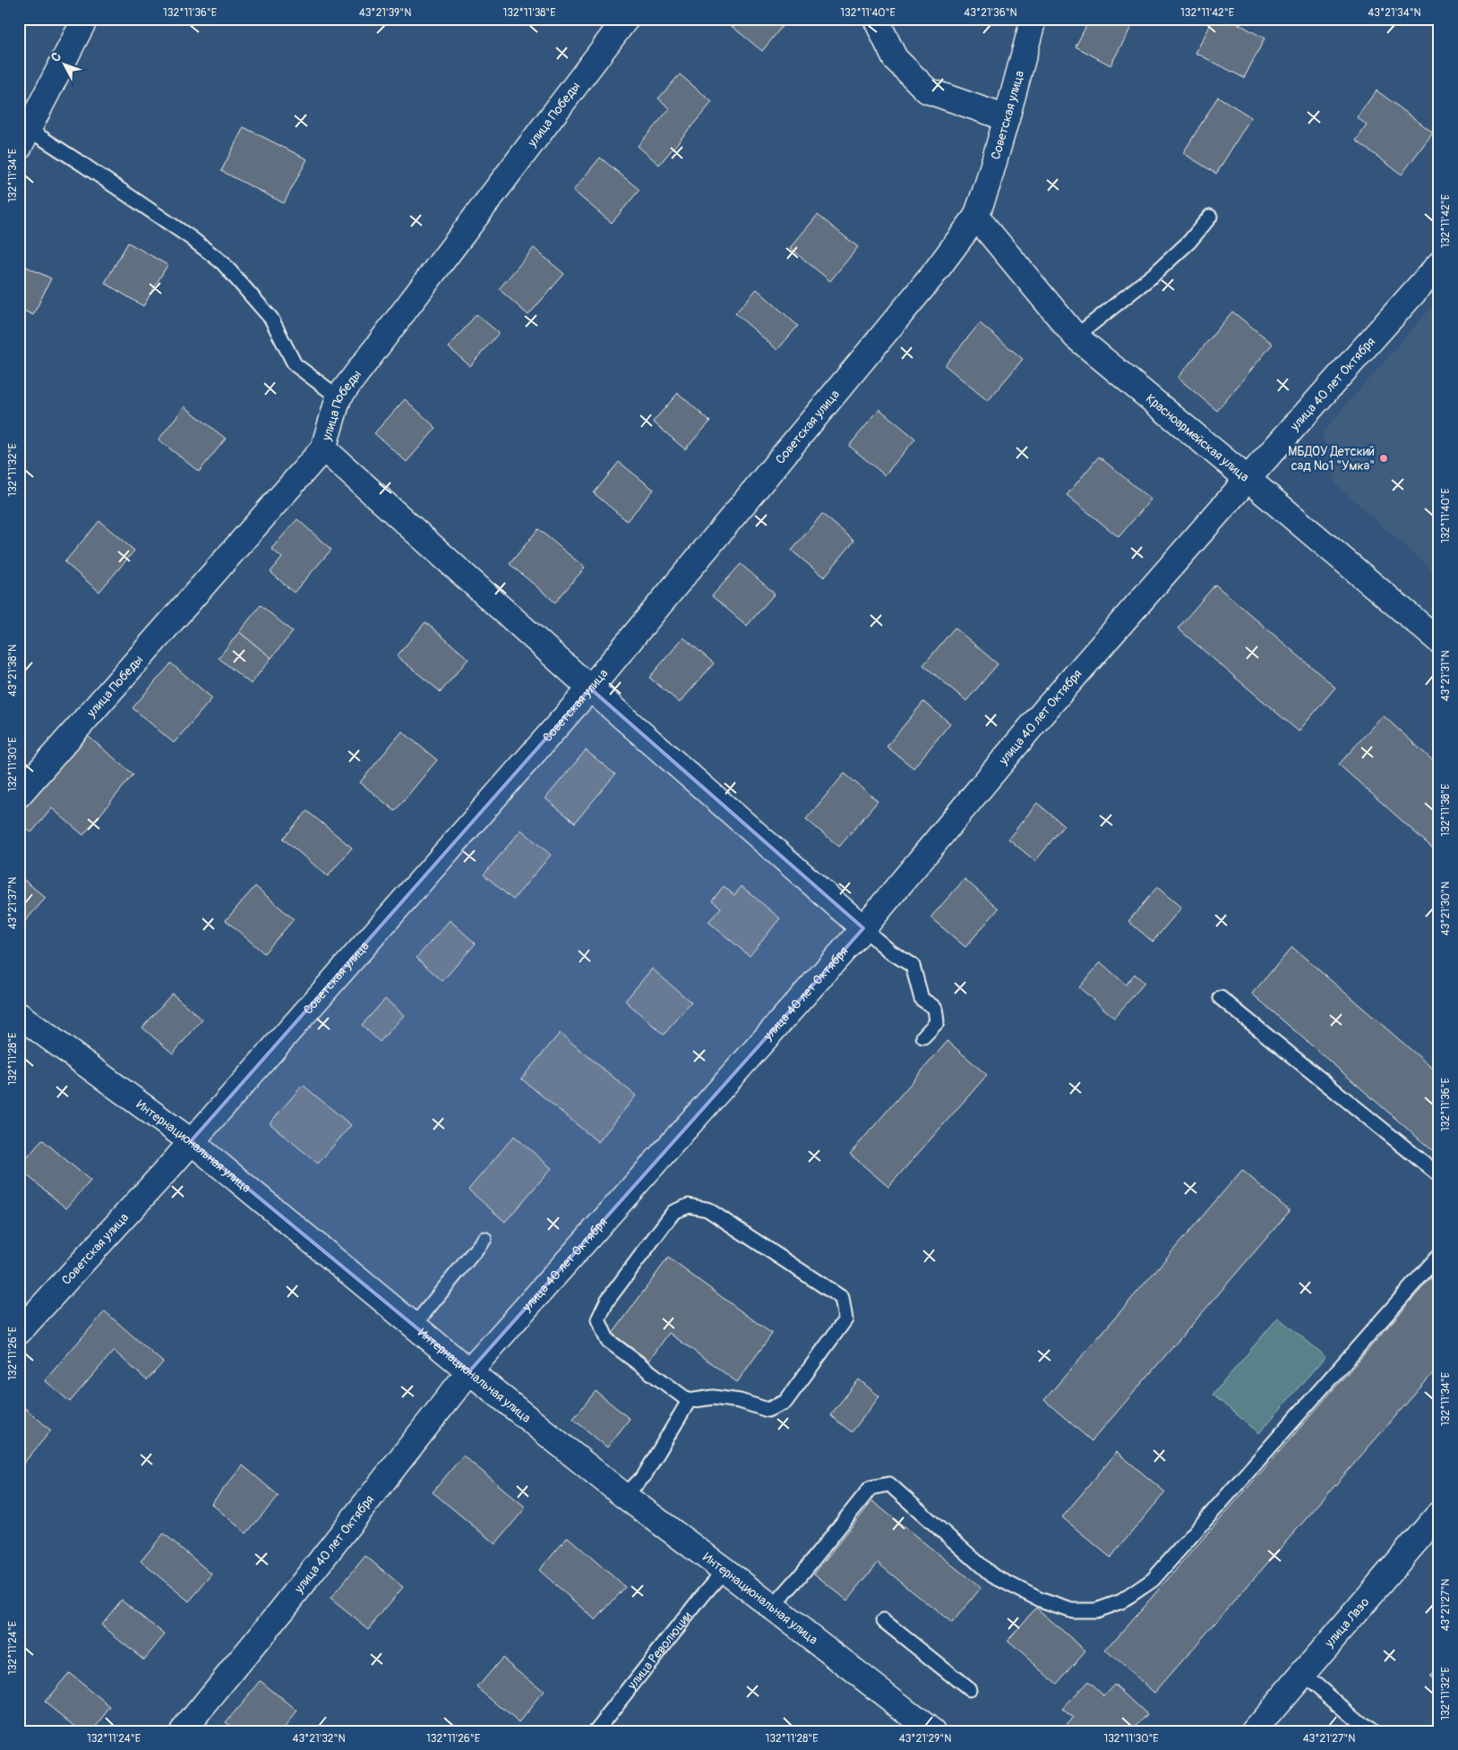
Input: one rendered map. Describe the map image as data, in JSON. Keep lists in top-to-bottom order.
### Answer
{
  "streets": {
    "street": [
      "улица Победы",
      "Советская улица",
      "улица 40 лет Октября",
      "Красноармейская улица",
      "Интернациональная улица",
      "улица Лазо"
    ],
    "lane": ["улица Революции"]
  },
  "crossings": [
    ["Советская улица", "Красноармейская улица"],
    ["Советская улица", "Интернациональная улица"],
    ["улица 40 лет Октября", "Красноармейская улица"],
    ["улица 40 лет Октября", "Интернациональная улица"],
    ["Интернациональная улица", "улица Революции"]
  ],
  "places": ["МБДОУ Детский сад №1 \"Умка\""],
  "north": "top left",
  "coordinates": [
    "132°11'36\"E",
    "43°21'39\"N",
    "132°11'38\"E",
    "132°11'40\"E",
    "43°21'36\"N",
    "132°11'42\"E",
    "43°21'34\"N",
    "132°11'34\"E",
    "132°11'32\"E",
    "43°21'38\"N",
    "43°21'31\"N",
    "132°11'30\"E",
    "43°21'37\"N",
    "43°21'30\"N",
    "132°11'28\"E",
    "132°11'26\"E",
    "43°21'27\"N",
    "132°11'24\"E",
    "43°21'32\"N",
    "43°21'29\"N"
  ]
}
